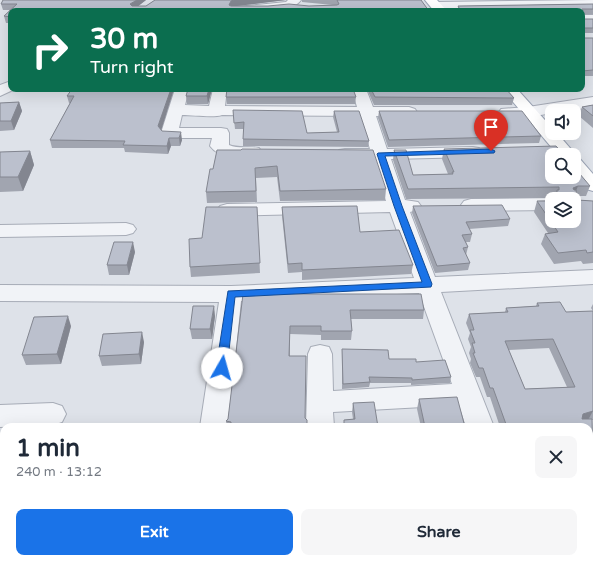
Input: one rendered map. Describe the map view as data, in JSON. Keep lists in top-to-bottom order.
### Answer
{
  "page": {
    "turn": ["30 m", "Turn right"],
    "heading": ["1 min", "240 m · 13:12"],
    "buttons": ["Exit", "Share"]
  }
}
